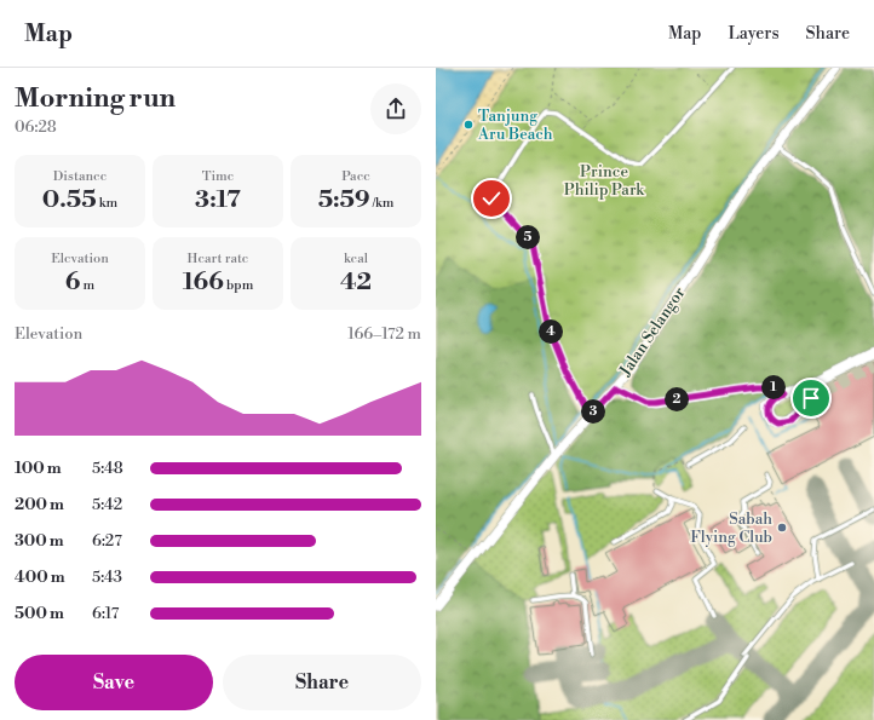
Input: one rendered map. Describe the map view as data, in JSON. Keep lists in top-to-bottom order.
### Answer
{
  "streets": {
    "street": ["Jalan Selangor"]
  },
  "parks": ["Prince Philip Park"],
  "places": ["Tanjung Aru Beach", "Sabah Flying Club"],
  "page": {
    "header": "Map",
    "nav": ["Map", "Layers", "Share"],
    "heading": ["Morning run", "06:28"],
    "stats": [
      ["Distance", "0.55 km"],
      ["Time", "3:17"],
      ["Pace", "5:59 /km"],
      ["Elevation", "6 m"],
      ["Heart rate", "166 bpm"],
      ["kcal", "42"]
    ],
    "pins": [
      "5",
      "4",
      "1",
      "2",
      "3"
    ],
    "chart": ["Elevation", "166–172 m"],
    "list": [
      {
        "name": "100 m",
        "note": "5:48"
      },
      {
        "name": "200 m",
        "note": "5:42"
      },
      {
        "name": "300 m",
        "note": "6:27"
      },
      {
        "name": "400 m",
        "note": "5:43"
      },
      {
        "name": "500 m",
        "note": "6:17"
      }
    ],
    "buttons": ["Save", "Share"]
  }
}
